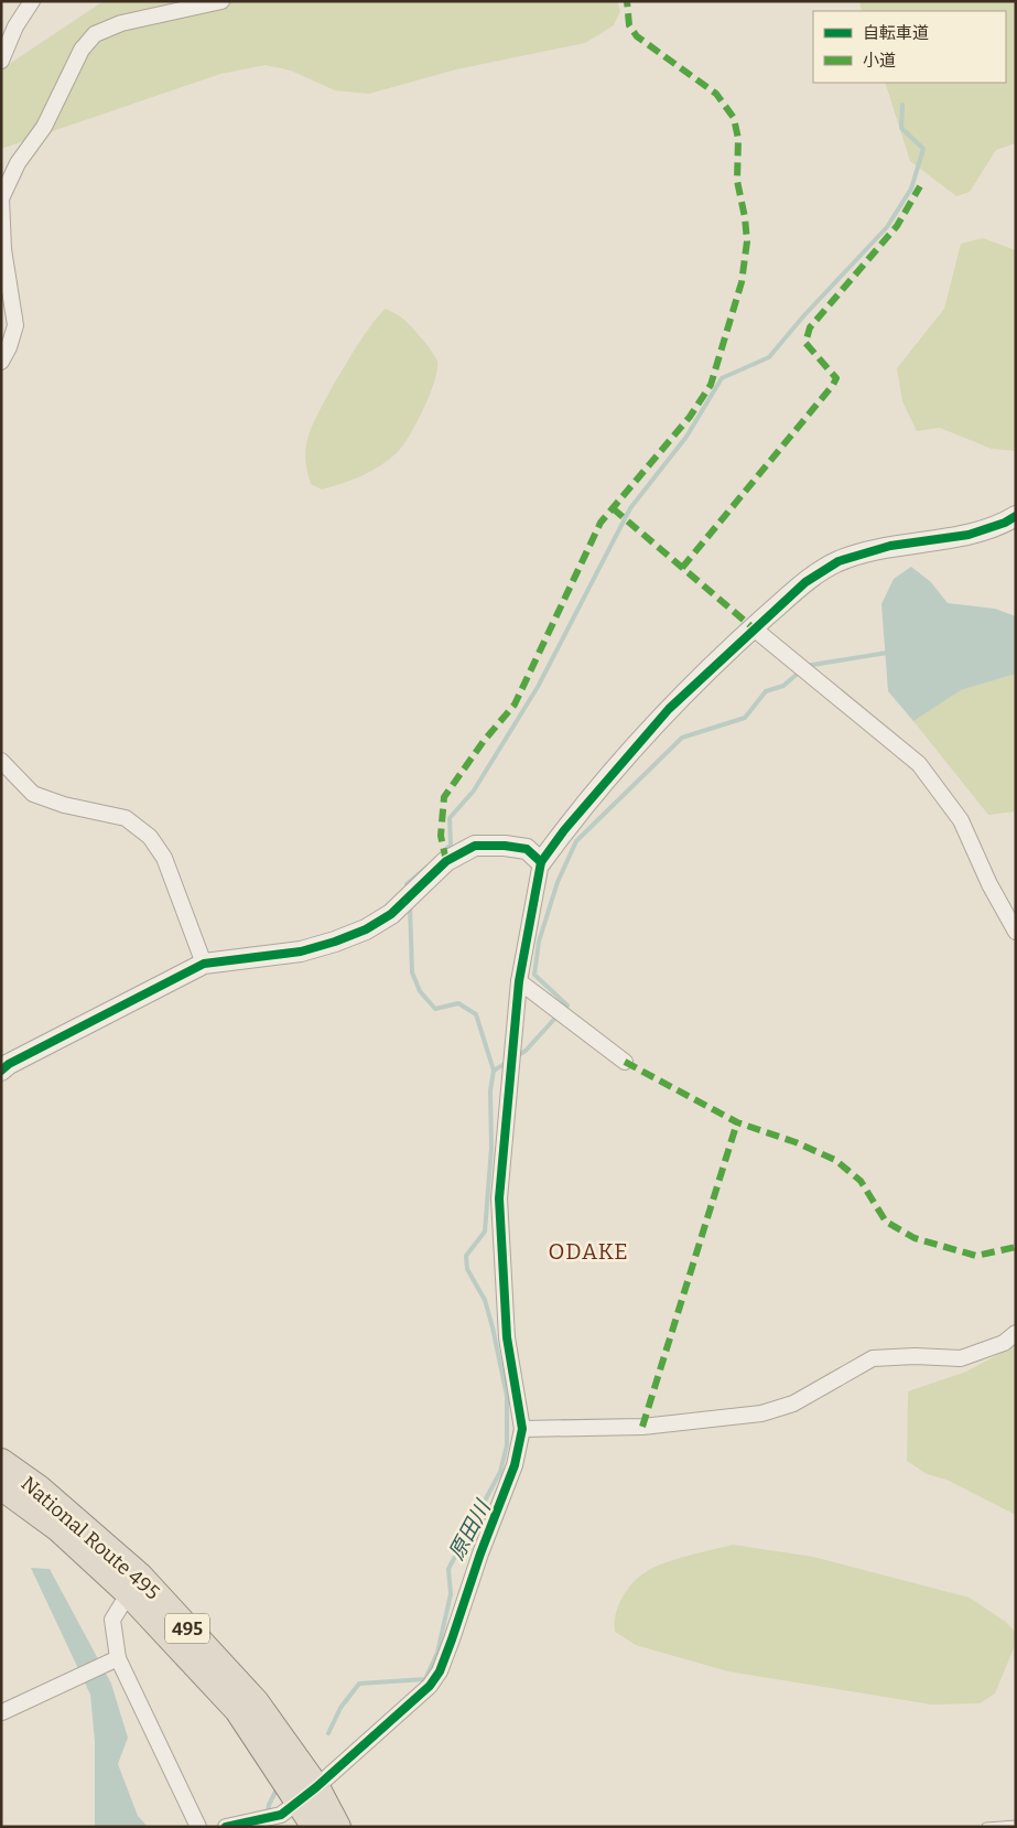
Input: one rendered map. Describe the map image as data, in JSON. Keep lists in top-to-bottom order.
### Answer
{
  "streets": {
    "highway": ["National Route 495", "495"]
  },
  "districts": ["ODAKE"],
  "water": ["原田川"],
  "legend": ["自転車道", "小道"]
}
